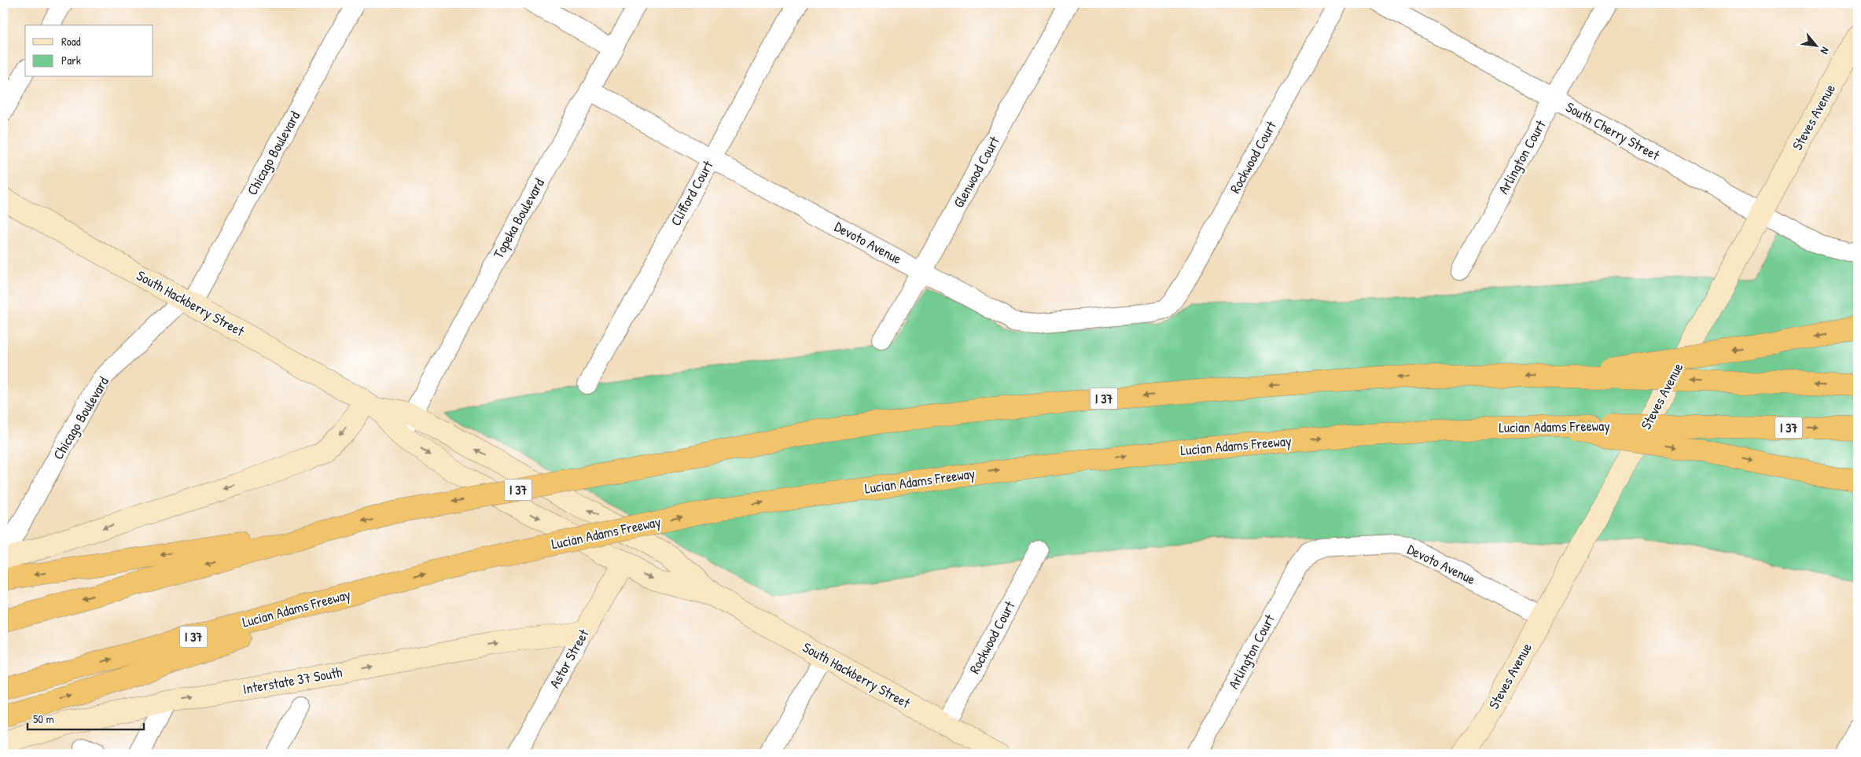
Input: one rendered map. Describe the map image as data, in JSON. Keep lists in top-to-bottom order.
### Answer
{
  "streets": {
    "highway": ["I 37", "Lucian Adams Freeway"],
    "main road": [
      "Steves Avenue",
      "South Hackberry Street",
      "Astor Street",
      "Interstate 37 South"
    ],
    "street": [
      "South Cherry Street",
      "Chicago Boulevard",
      "Rockwood Court",
      "Arlington Court",
      "Glenwood Court",
      "Clifford Court",
      "Topeka Boulevard",
      "Devoto Avenue"
    ]
  },
  "crossings": [
    ["Steves Avenue", "South Cherry Street"],
    ["Steves Avenue", "Devoto Avenue"],
    ["South Cherry Street", "Arlington Court"],
    ["Chicago Boulevard", "South Hackberry Street"],
    ["Rockwood Court", "Devoto Avenue"],
    ["Rockwood Court", "South Hackberry Street"],
    ["Arlington Court", "Devoto Avenue"],
    ["Glenwood Court", "Devoto Avenue"],
    ["Clifford Court", "Devoto Avenue"],
    ["Topeka Boulevard", "Devoto Avenue"],
    ["Topeka Boulevard", "South Hackberry Street"],
    ["South Hackberry Street", "Astor Street"],
    ["Astor Street", "Interstate 37 South"]
  ],
  "one_way": ["Interstate 37 South"],
  "legend": ["Road", "Park"],
  "scale_bar": "50 m",
  "north": "bottom right"
}
